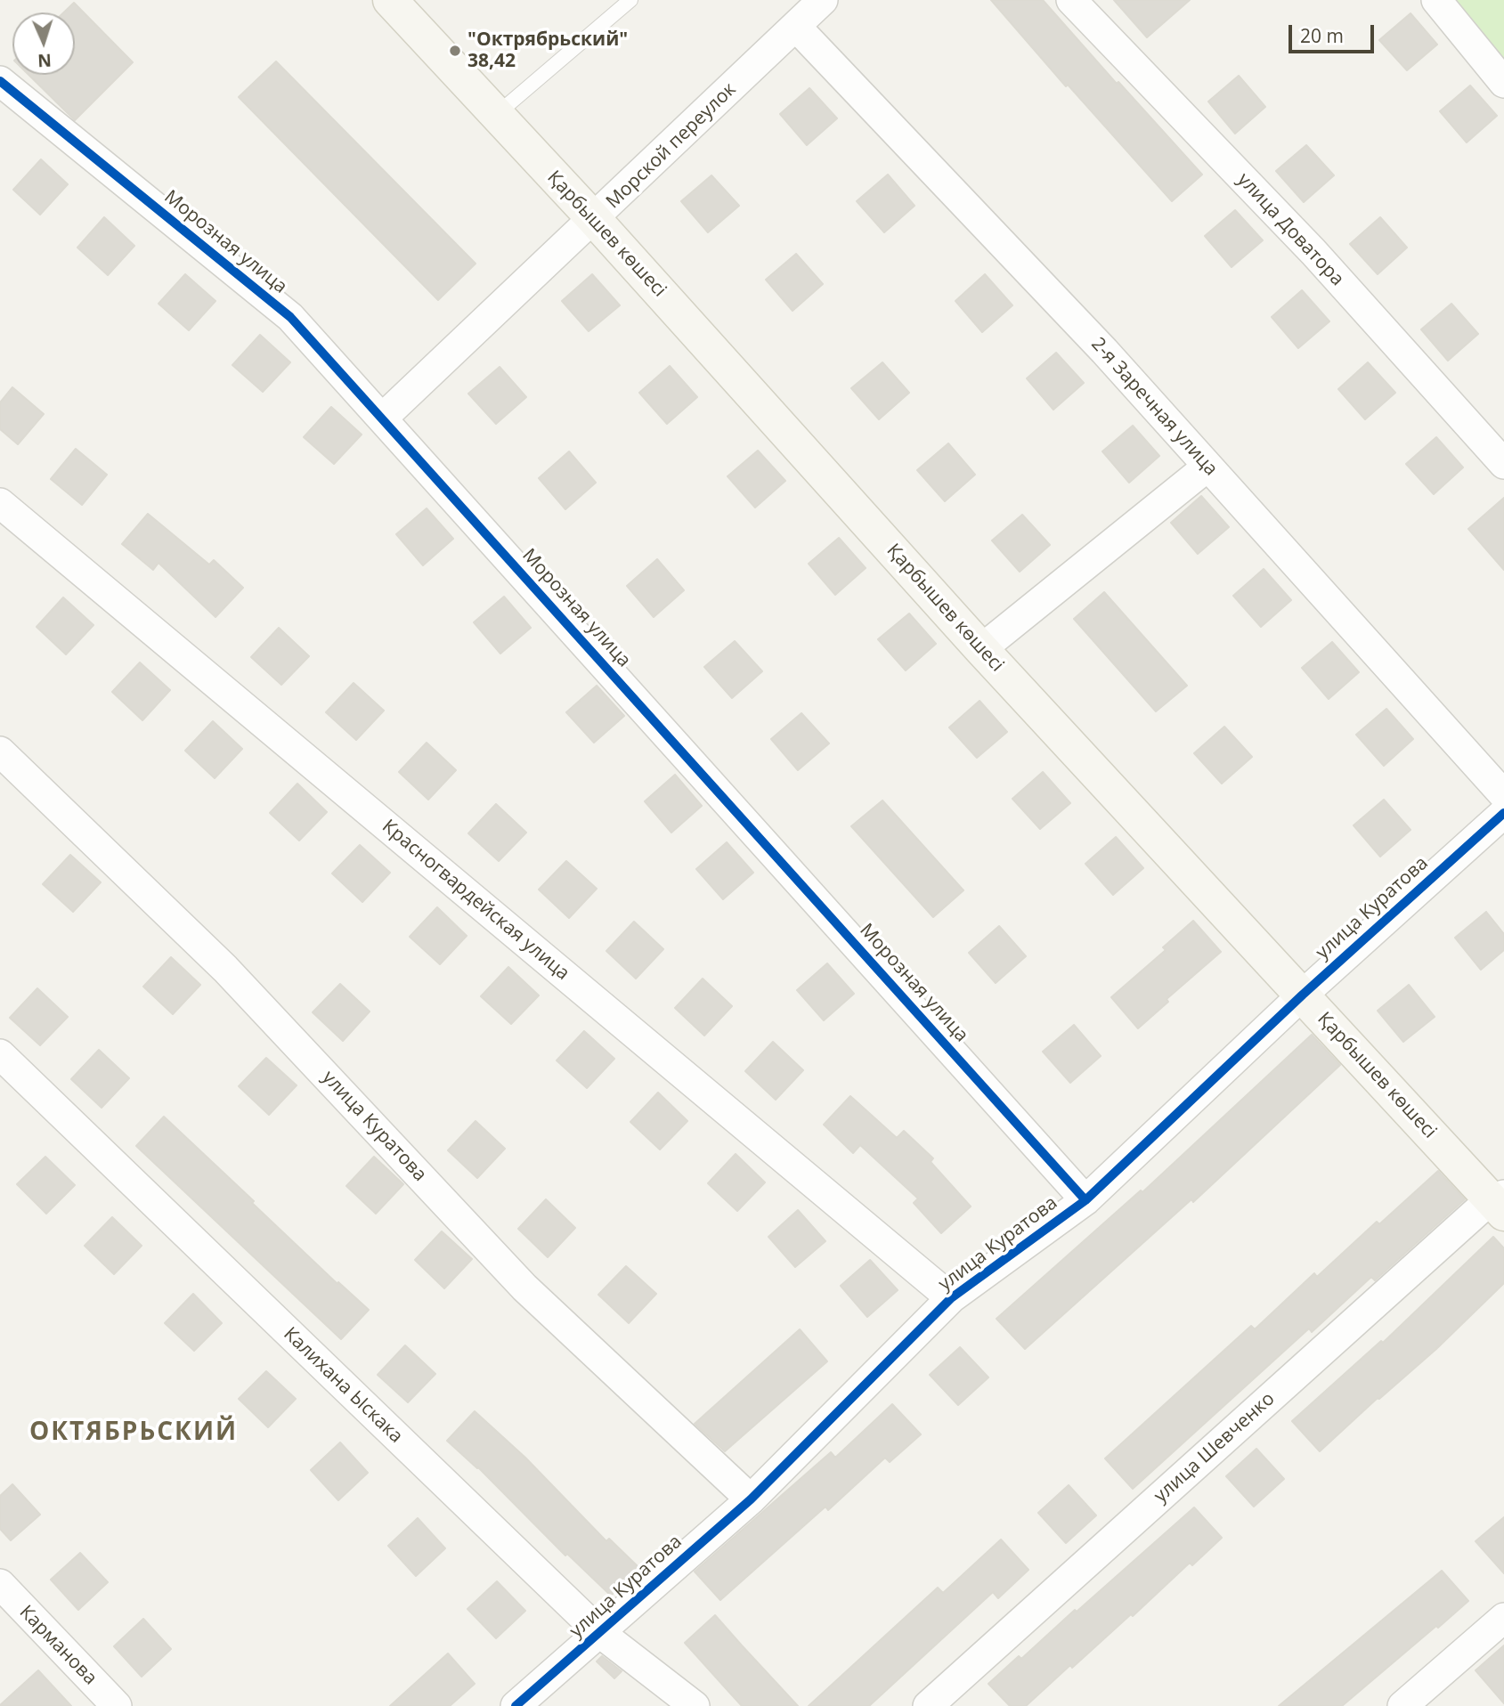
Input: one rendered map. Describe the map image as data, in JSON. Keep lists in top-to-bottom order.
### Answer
{
  "streets": {
    "main road": ["Қарбышев көшесі"],
    "street": [
      "Морской переулок",
      "улица Доватора",
      "Морозная улица",
      "2-я Заречная улица",
      "Красногвардейская улица",
      "улица Куратова",
      "Калихана Ыскака",
      "улица Шевченко",
      "Карманова"
    ]
  },
  "crossings": [
    ["Морской переулок", "Қарбышев көшесі"],
    ["Морской переулок", "Морозная улица"],
    ["Морской переулок", "2-я Заречная улица"],
    ["Қарбышев көшесі", "улица Куратова"],
    ["Қарбышев көшесі", "улица Шевченко"],
    ["Морозная улица", "улица Куратова"],
    ["Красногвардейская улица", "улица Куратова"],
    ["улица Куратова", "Калихана Ыскака"]
  ],
  "districts": ["ОКТЯБРЬСКИЙ"],
  "places": ["\"Октрябрьский\" 38,42"],
  "scale_bar": "20 m",
  "north": "bottom"
}
